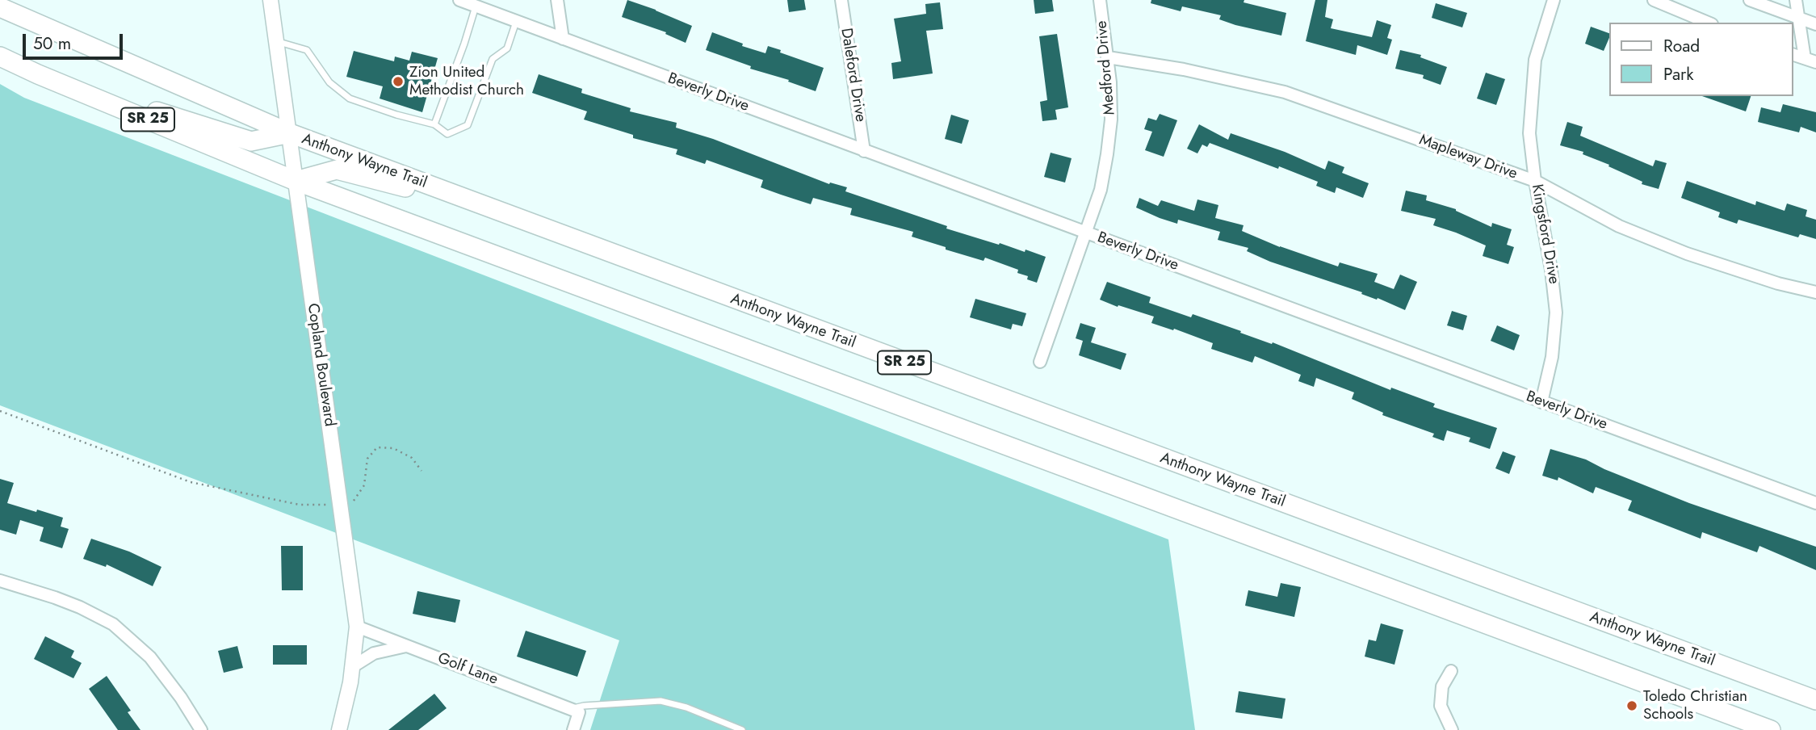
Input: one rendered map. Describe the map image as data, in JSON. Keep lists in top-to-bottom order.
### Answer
{
  "streets": {
    "highway": ["SR 25", "Anthony Wayne Trail"],
    "street": [
      "Medford Drive",
      "Daleford Drive",
      "Beverly Drive",
      "Mapleway Drive",
      "Kingsford Drive",
      "Copland Boulevard",
      "Golf Lane"
    ]
  },
  "crossings": [
    ["Medford Drive", "Beverly Drive"],
    ["Medford Drive", "Mapleway Drive"],
    ["Daleford Drive", "Beverly Drive"],
    ["Beverly Drive", "Kingsford Drive"],
    ["SR 25", "Copland Boulevard"],
    ["Mapleway Drive", "Kingsford Drive"],
    ["Anthony Wayne Trail", "Copland Boulevard"],
    ["Copland Boulevard", "Golf Lane"]
  ],
  "places": ["Zion United Methodist Church", "Toledo Christian Schools"],
  "legend": ["Road", "Park"],
  "scale_bar": "50 m"
}
